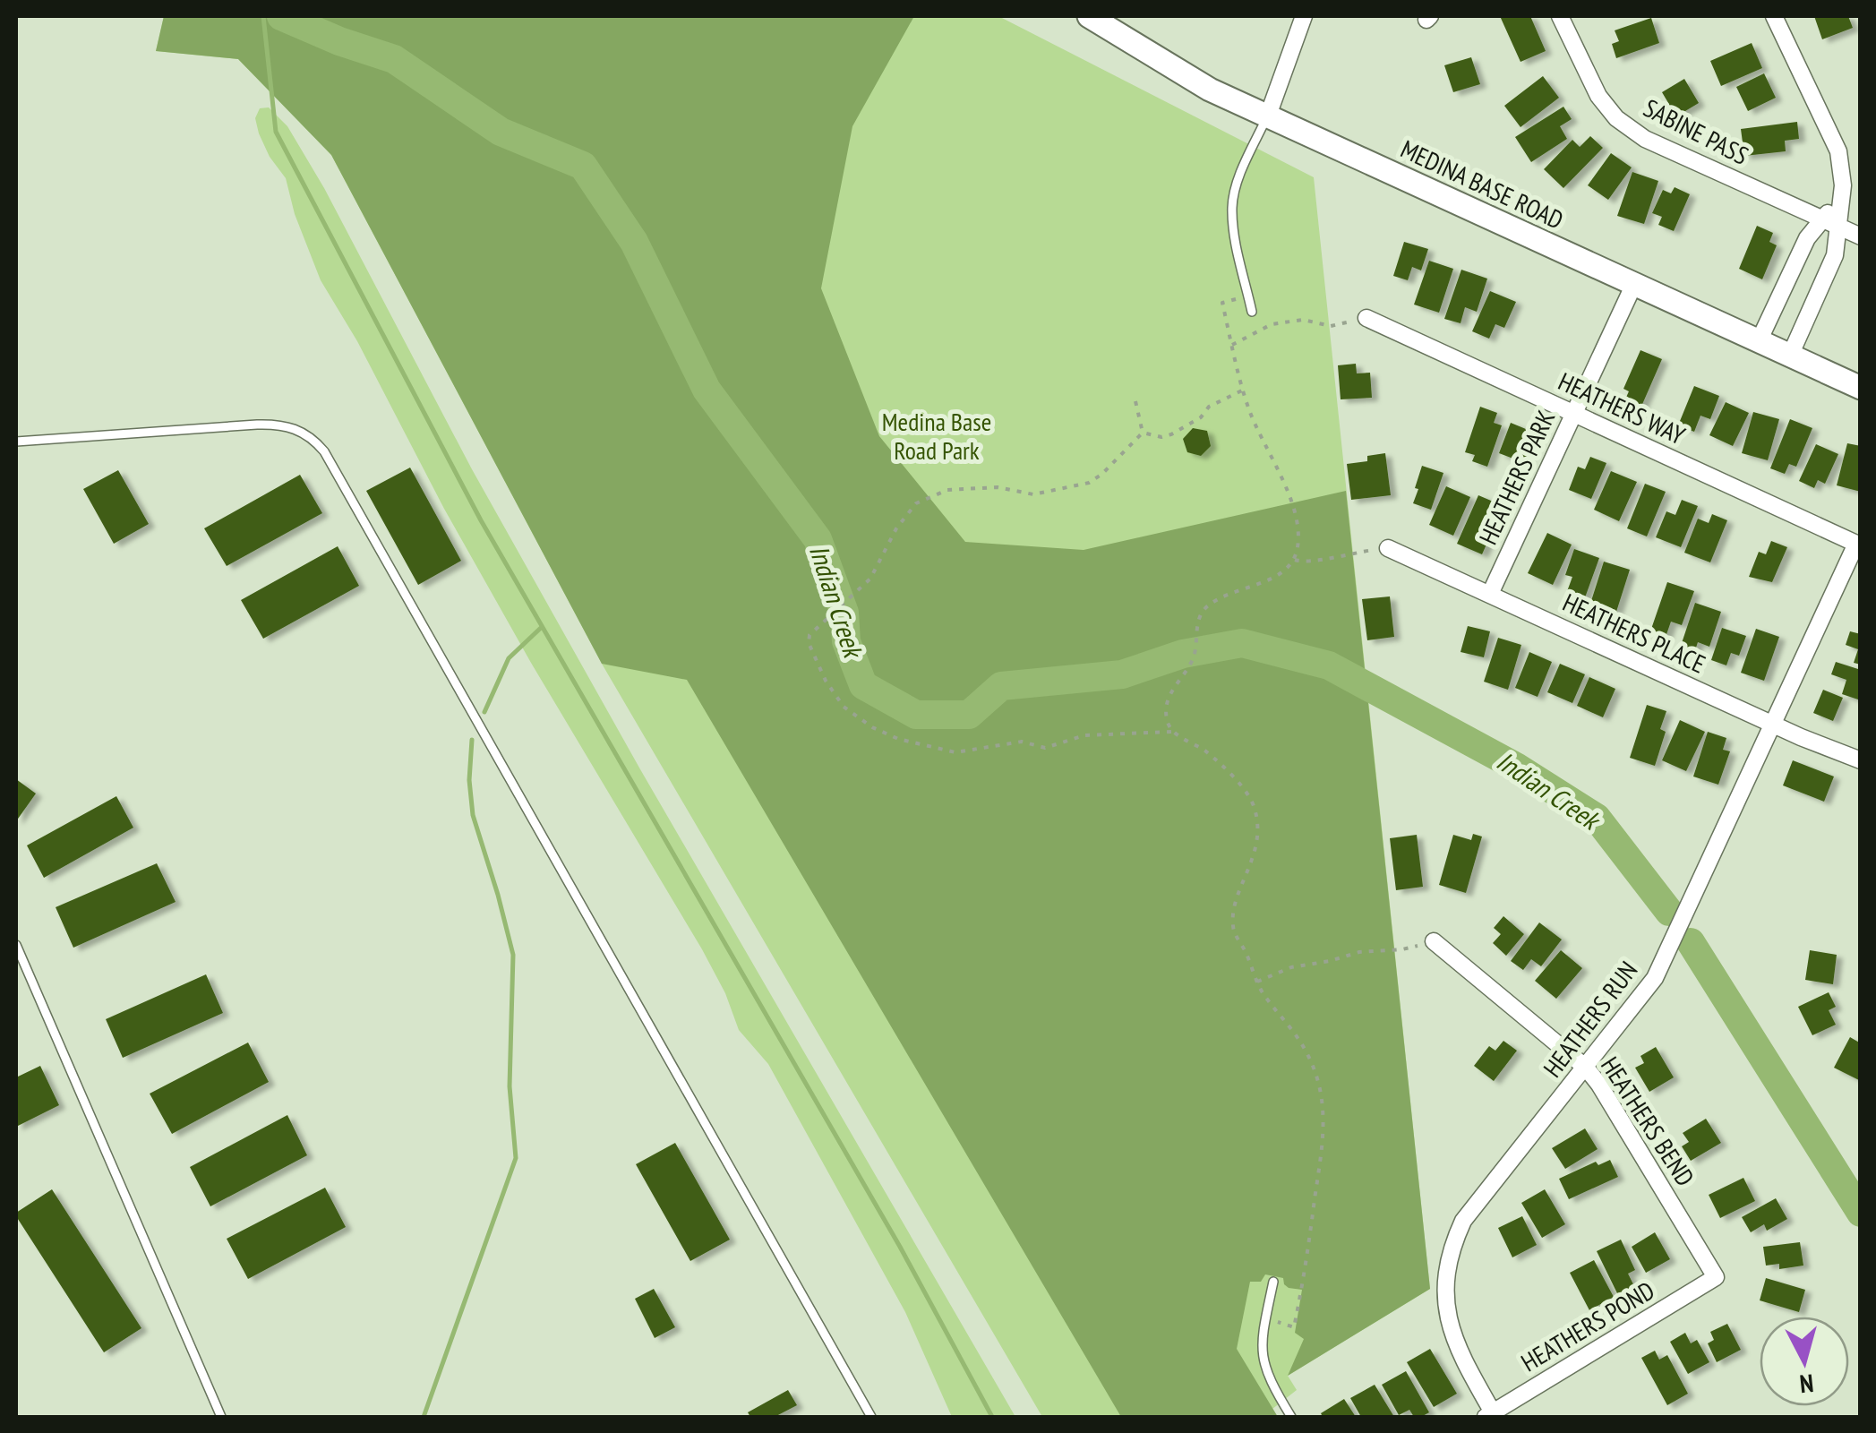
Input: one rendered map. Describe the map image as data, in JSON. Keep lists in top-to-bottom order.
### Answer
{
  "streets": {
    "street": [
      "SABINE PASS",
      "MEDINA BASE ROAD",
      "HEATHERS WAY",
      "HEATHERS PARK",
      "HEATHERS PLACE",
      "HEATHERS RUN",
      "HEATHERS BEND",
      "HEATHERS POND"
    ]
  },
  "crossings": [
    ["MEDINA BASE ROAD", "HEATHERS PARK"],
    ["HEATHERS WAY", "HEATHERS PARK"],
    ["HEATHERS WAY", "HEATHERS RUN"],
    ["HEATHERS PARK", "HEATHERS PLACE"],
    ["HEATHERS PLACE", "HEATHERS RUN"],
    ["HEATHERS RUN", "HEATHERS BEND"],
    ["HEATHERS RUN", "HEATHERS POND"],
    ["HEATHERS BEND", "HEATHERS POND"]
  ],
  "water": ["Indian Creek"],
  "parks": ["Medina Base Road Park"],
  "north": "bottom"
}
